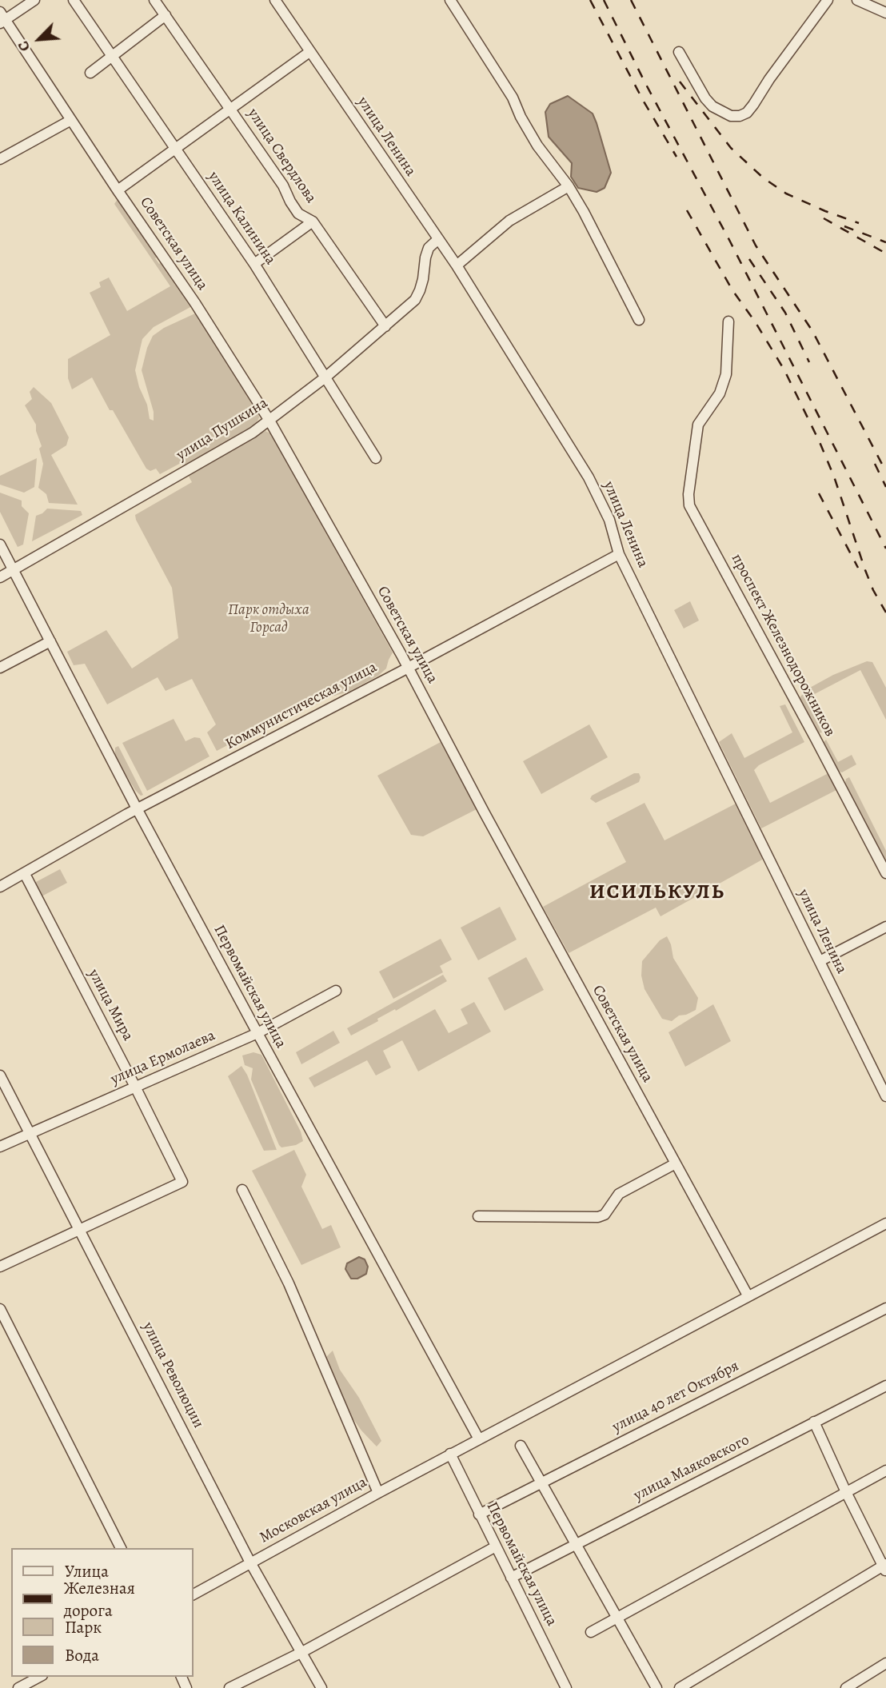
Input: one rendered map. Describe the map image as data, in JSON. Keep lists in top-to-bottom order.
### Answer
{
  "streets": {
    "street": [
      "улица Ленина",
      "улица Свердлова",
      "улица Калинина",
      "Советская улица",
      "улица Пушкина",
      "проспект Железнодорожников",
      "Коммунистическая улица",
      "Первомайская улица",
      "улица Мира",
      "улица Ермолаева",
      "улица Революции",
      "улица 40 лет Октября",
      "улица Маяковского",
      "Московская улица"
    ]
  },
  "crossings": [
    ["улица Ленина", "улица Пушкина"],
    ["улица Ленина", "Коммунистическая улица"],
    ["улица Свердлова", "улица Пушкина"],
    ["улица Калинина", "улица Пушкина"],
    ["Советская улица", "улица Пушкина"],
    ["Советская улица", "Коммунистическая улица"],
    ["Советская улица", "Московская улица"],
    ["улица Пушкина", "Первомайская улица"],
    ["Коммунистическая улица", "Первомайская улица"],
    ["Коммунистическая улица", "улица Мира"],
    ["Первомайская улица", "улица Ермолаева"],
    ["Первомайская улица", "улица 40 лет Октября"],
    ["Первомайская улица", "улица Маяковского"],
    ["Первомайская улица", "Московская улица"],
    ["улица Мира", "улица Ермолаева"],
    ["улица Мира", "улица Революции"],
    ["улица Ермолаева", "улица Революции"],
    ["улица Революции", "Московская улица"]
  ],
  "districts": ["ИСИЛЬКУЛЬ"],
  "parks": ["Парк отдыха Горсад"],
  "legend": [
    "Улица",
    "Железная дорога",
    "Парк",
    "Вода"
  ],
  "north": "bottom left"
}
